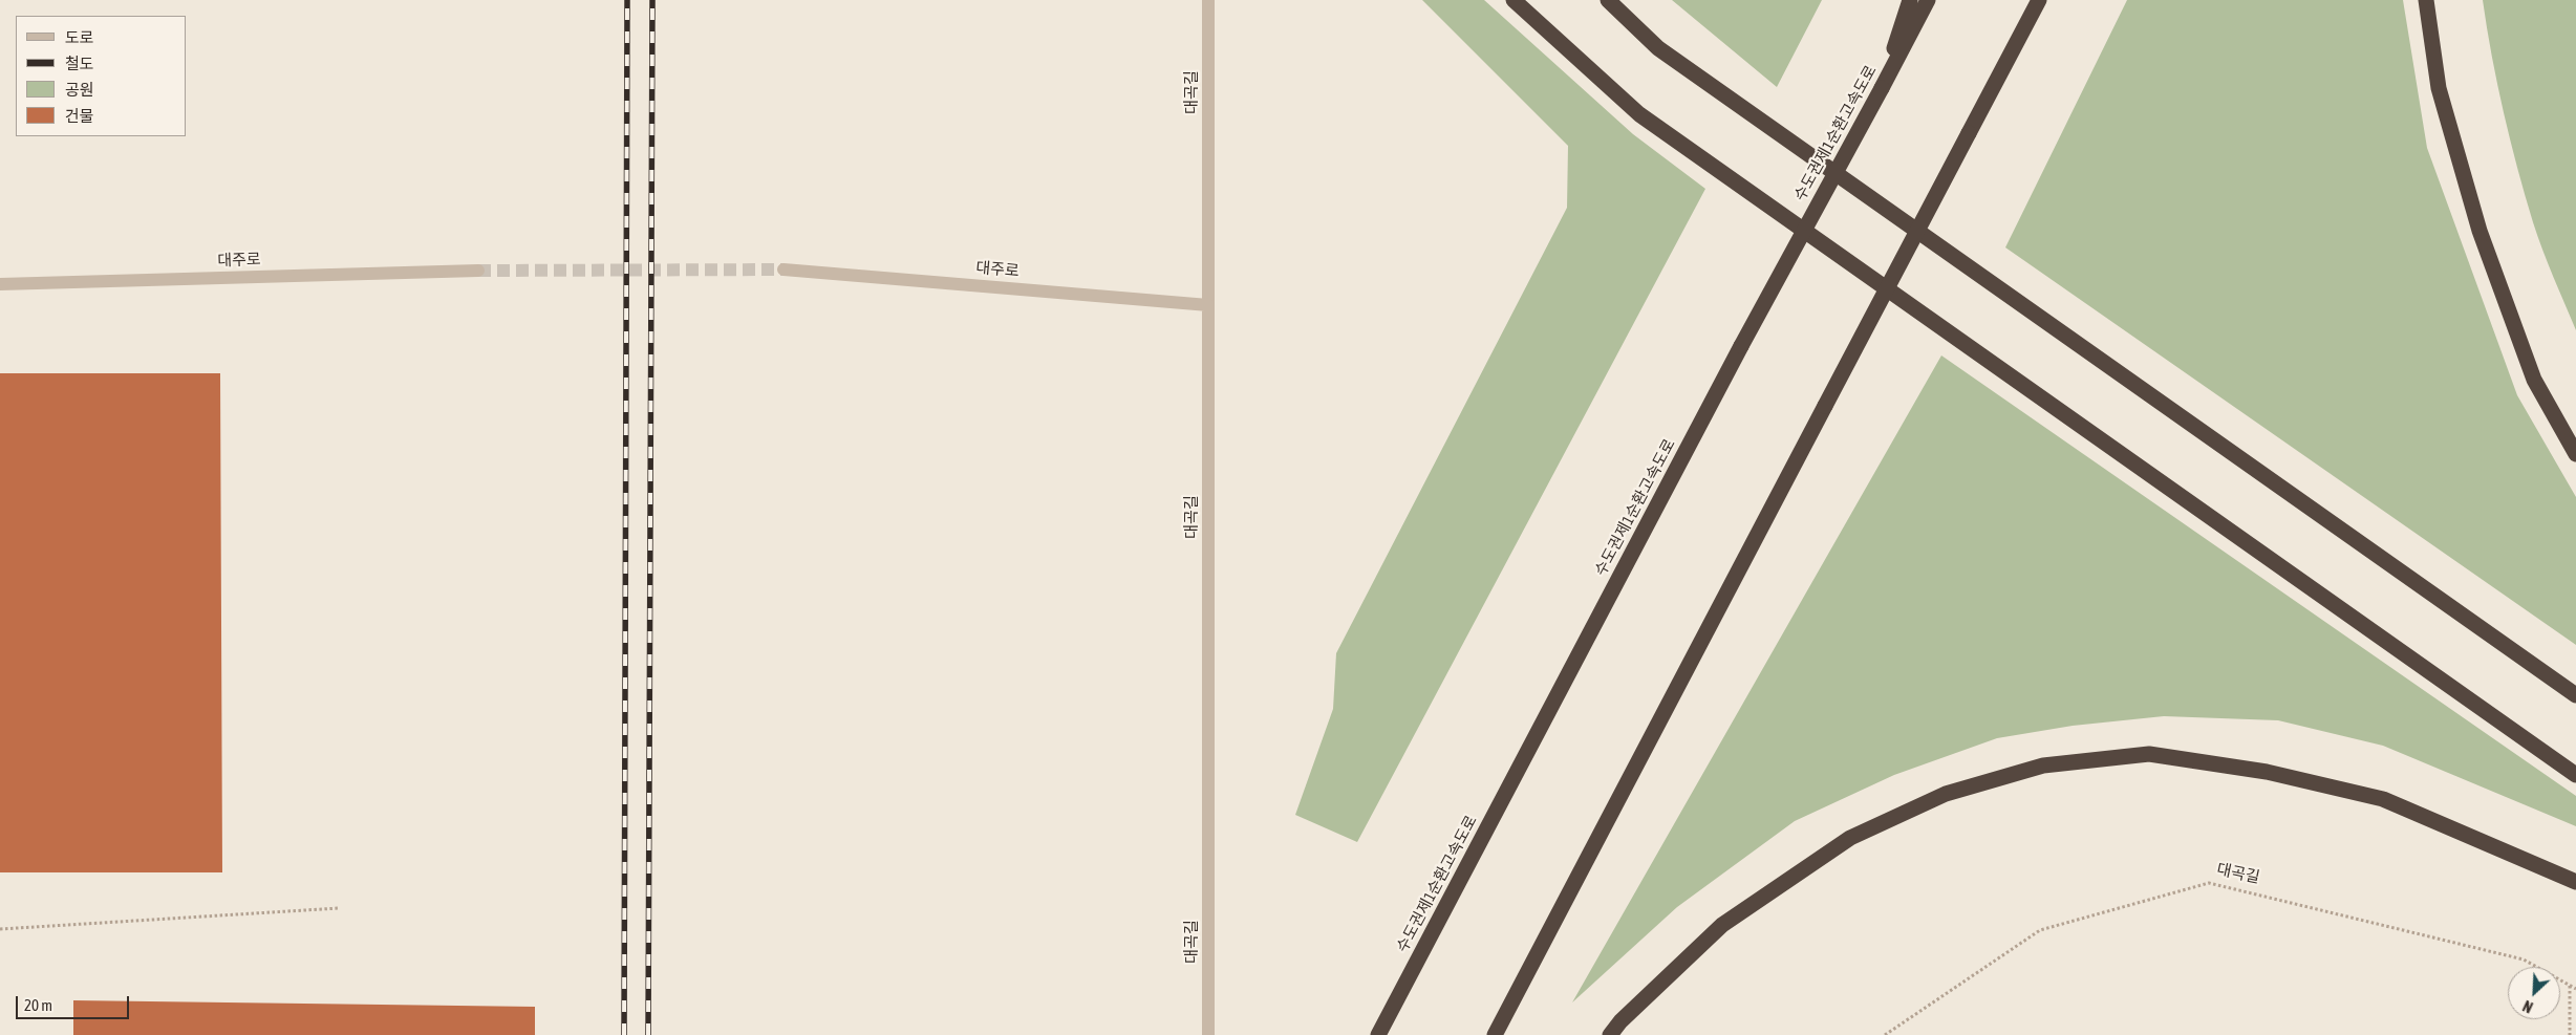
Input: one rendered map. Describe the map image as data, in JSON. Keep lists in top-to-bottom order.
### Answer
{
  "streets": {
    "highway": ["수도권제1순환고속도로"],
    "street": ["대곡길", "대주로"]
  },
  "crossings": [
    ["대곡길", "대주로"]
  ],
  "legend": [
    "도로",
    "철도",
    "공원",
    "건물"
  ],
  "scale_bar": "20 m",
  "north": "bottom left"
}
